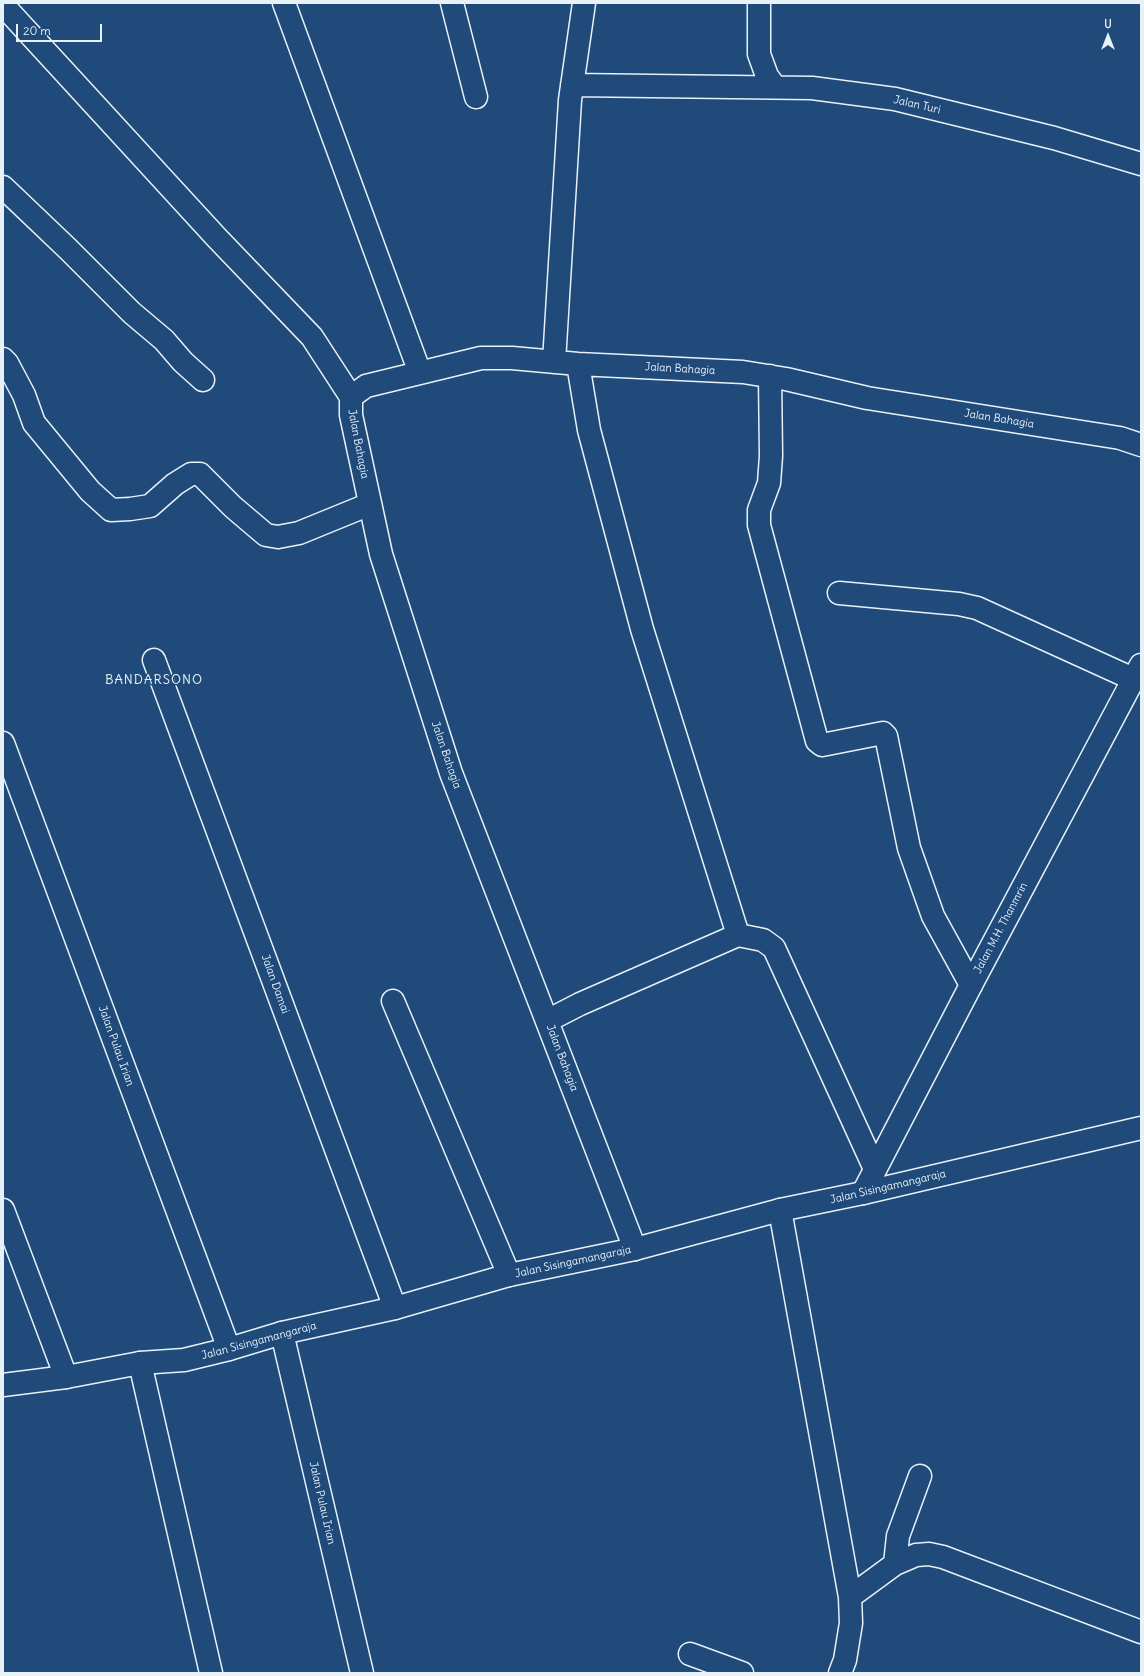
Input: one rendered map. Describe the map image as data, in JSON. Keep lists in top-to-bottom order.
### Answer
{
  "streets": {
    "main road": [
      "Jalan Turi",
      "Jalan Bahagia",
      "Jalan M.H. Thanmrin",
      "Jalan Damai",
      "Jalan Pulau Irian",
      "Jalan Sisingamangaraja"
    ]
  },
  "crossings": [
    ["Jalan Bahagia", "Jalan Sisingamangaraja"],
    ["Jalan M.H. Thanmrin", "Jalan Sisingamangaraja"],
    ["Jalan Damai", "Jalan Sisingamangaraja"],
    ["Jalan Pulau Irian", "Jalan Sisingamangaraja"]
  ],
  "districts": ["BANDARSONO"],
  "scale_bar": "20 m",
  "north": "top"
}
